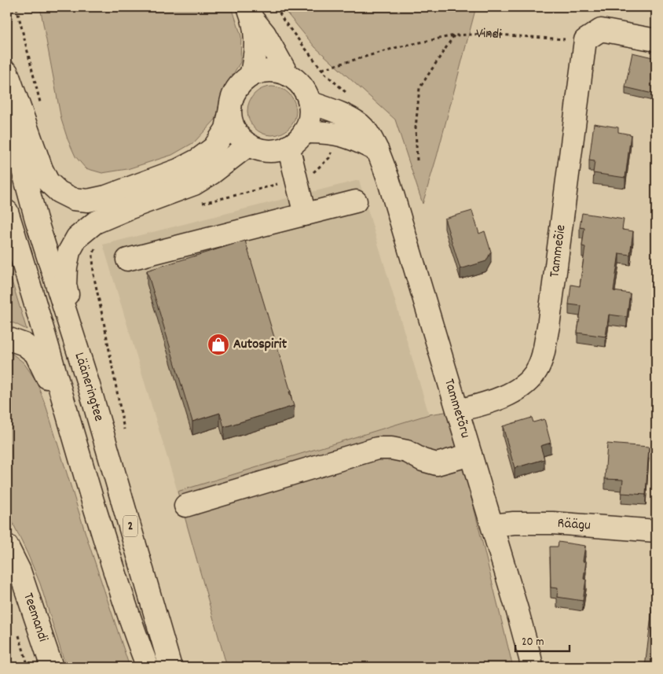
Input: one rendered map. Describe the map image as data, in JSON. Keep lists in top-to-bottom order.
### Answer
{
  "streets": {
    "main road": [
      "Tammeõie",
      "Lääneringtee",
      "Tammetõru",
      "Räägu",
      "2",
      "Teemandi"
    ],
    "path": ["Vindi"]
  },
  "crossings": [
    ["Vindi", "Tammeõie"],
    ["Tammeõie", "Tammetõru"],
    ["Tammetõru", "Räägu"]
  ],
  "places": {
    "shop": ["Autospirit"]
  },
  "scale_bar": "20 m"
}
